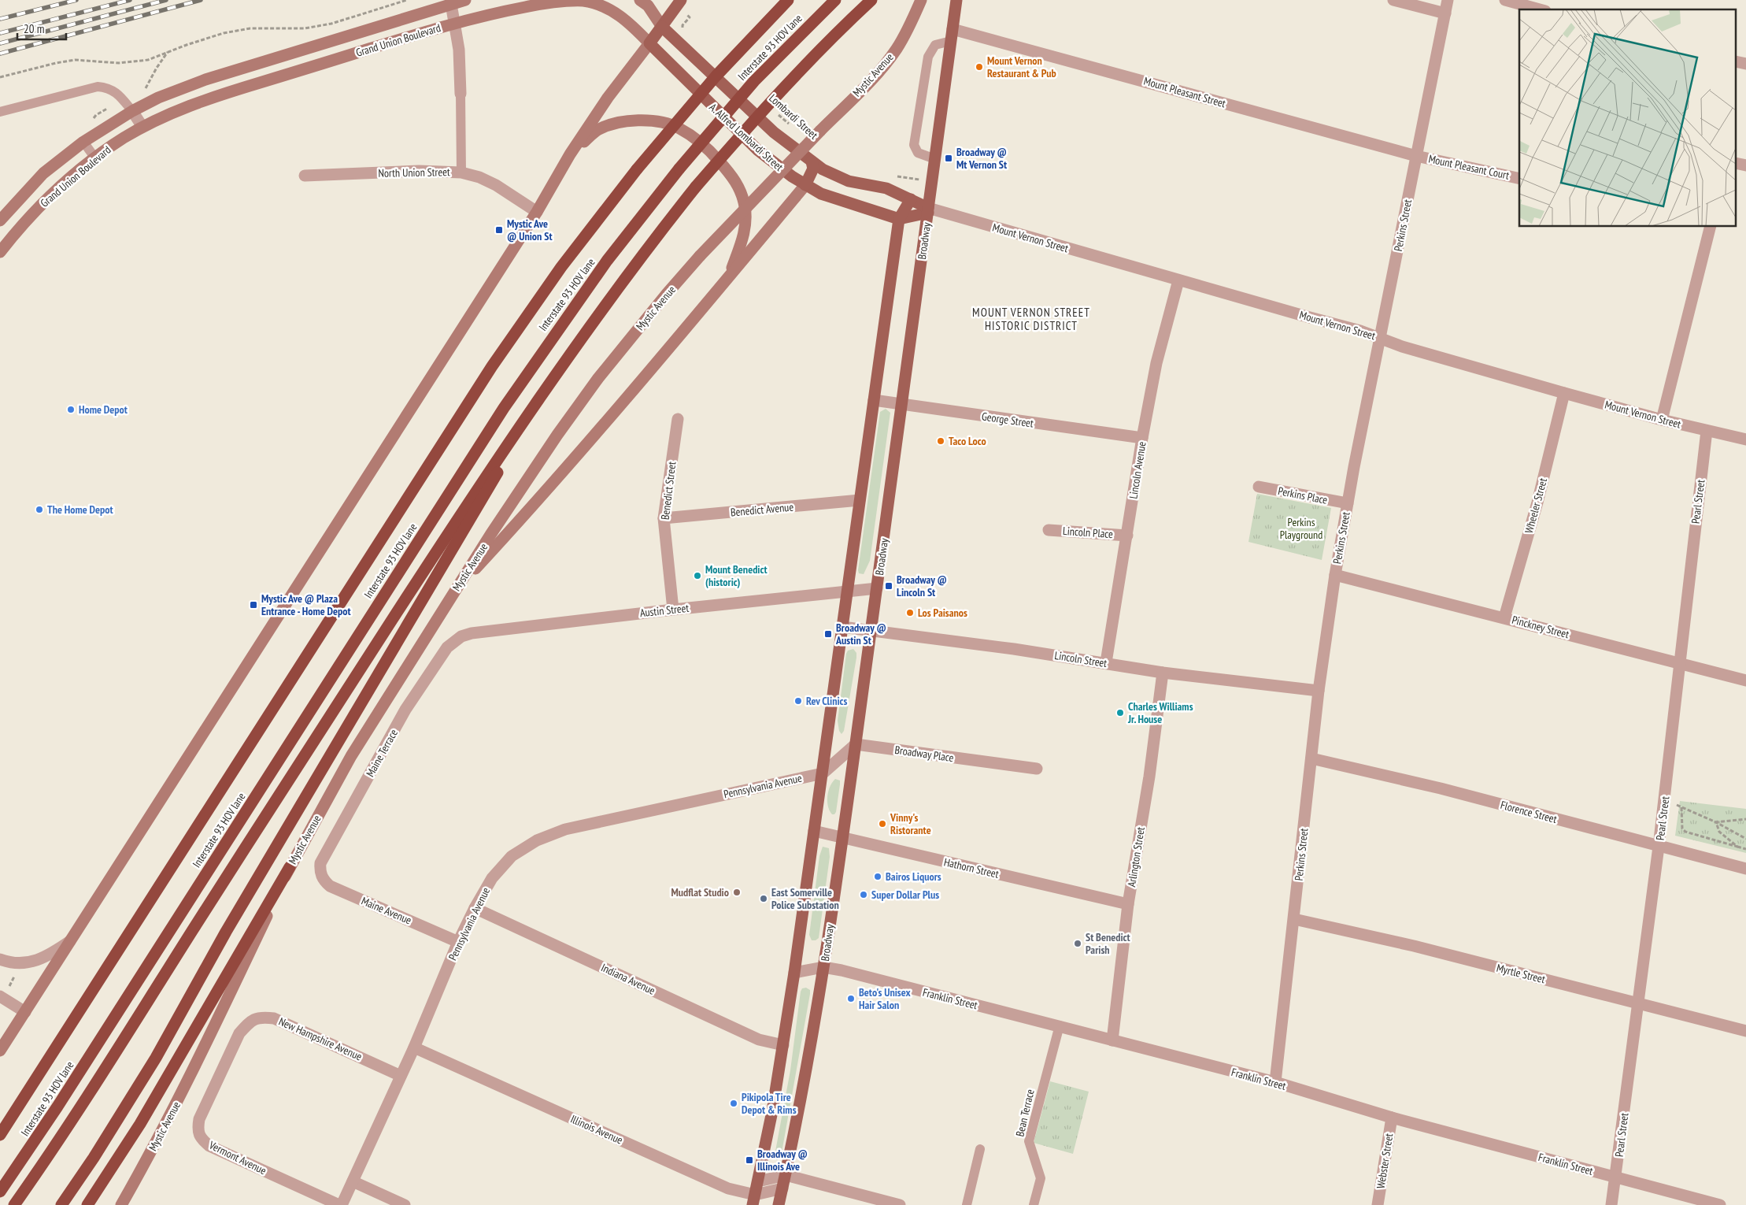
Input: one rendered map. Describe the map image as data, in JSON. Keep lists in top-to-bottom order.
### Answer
{
  "streets": {
    "highway": ["Interstate 93 HOV lane"],
    "main road": [
      "Grand Union Boulevard",
      "Mystic Avenue",
      "A. Alfred Lombardi Street",
      "Broadway"
    ],
    "street": [
      "Mount Pleasant Street",
      "Mount Pleasant Court",
      "North Union Street",
      "Perkins Street",
      "Mount Vernon Street",
      "George Street",
      "Lincoln Avenue",
      "Benedict Street",
      "Perkins Place",
      "Pearl Street",
      "Wheeler Street",
      "Benedict Avenue",
      "Lincoln Place",
      "Austin Street",
      "Pinckney Street",
      "Lincoln Street",
      "Maine Terrace",
      "Broadway Place",
      "Pennsylvania Avenue",
      "Florence Street",
      "Arlington Street",
      "Hathorn Street",
      "Maine Avenue",
      "Myrtle Street",
      "Indiana Avenue",
      "Franklin Street",
      "New Hampshire Avenue",
      "Illinois Avenue",
      "Vermont Avenue",
      "Webster Street"
    ],
    "lane": ["Bean Terrace"],
    "path": ["Lombardi Street"]
  },
  "crossings": [
    ["Grand Union Boulevard", "A. Alfred Lombardi Street"],
    ["Mount Pleasant Street", "Mount Pleasant Court"],
    ["Mount Pleasant Street", "Perkins Street"],
    ["Mount Pleasant Street", "Broadway"],
    ["A. Alfred Lombardi Street", "Mount Vernon Street"],
    ["A. Alfred Lombardi Street", "Broadway"],
    ["Mount Pleasant Court", "Perkins Street"],
    ["Perkins Street", "Mount Vernon Street"],
    ["Perkins Street", "Perkins Place"],
    ["Perkins Street", "Pinckney Street"],
    ["Perkins Street", "Lincoln Street"],
    ["Perkins Street", "Florence Street"],
    ["Perkins Street", "Myrtle Street"],
    ["Perkins Street", "Franklin Street"],
    ["Mount Vernon Street", "Broadway"],
    ["Mount Vernon Street", "Lincoln Avenue"],
    ["Mount Vernon Street", "Pearl Street"],
    ["Mount Vernon Street", "Wheeler Street"],
    ["Broadway", "George Street"],
    ["Broadway", "Austin Street"],
    ["Broadway", "Lincoln Street"],
    ["Broadway", "Broadway Place"],
    ["Broadway", "Hathorn Street"],
    ["Broadway", "Franklin Street"],
    ["Broadway", "Illinois Avenue"],
    ["George Street", "Lincoln Avenue"],
    ["Lincoln Avenue", "Lincoln Place"],
    ["Lincoln Avenue", "Lincoln Street"],
    ["Benedict Street", "Benedict Avenue"],
    ["Benedict Street", "Austin Street"],
    ["Pearl Street", "Pinckney Street"],
    ["Pearl Street", "Florence Street"],
    ["Pearl Street", "Myrtle Street"],
    ["Pearl Street", "Franklin Street"],
    ["Wheeler Street", "Pinckney Street"],
    ["Austin Street", "Maine Terrace"],
    ["Lincoln Street", "Arlington Street"],
    ["Maine Terrace", "Maine Avenue"],
    ["Pennsylvania Avenue", "Maine Avenue"],
    ["Pennsylvania Avenue", "Indiana Avenue"],
    ["Pennsylvania Avenue", "New Hampshire Avenue"],
    ["Pennsylvania Avenue", "Illinois Avenue"],
    ["Pennsylvania Avenue", "Vermont Avenue"],
    ["Arlington Street", "Hathorn Street"],
    ["Arlington Street", "Franklin Street"],
    ["Franklin Street", "Bean Terrace"],
    ["Franklin Street", "Webster Street"],
    ["New Hampshire Avenue", "Vermont Avenue"]
  ],
  "districts": ["MOUNT VERNON STREET HISTORIC DISTRICT"],
  "parks": ["Perkins Playground"],
  "places": {
    "other": [
      "Mount Vernon Restaurant & Pub",
      "Home Depot",
      "Taco Loco",
      "The Home Depot",
      "Mount Benedict (historic)",
      "Los Paisanos",
      "Rev Clinics",
      "Charles Williams Jr. House",
      "Vinny's Ristorante",
      "Bairos Liquors",
      "Mudflat Studio",
      "Super Dollar Plus",
      "East Somerville Police Substation",
      "St Benedict Parish",
      "Beto's Unisex Hair Salon",
      "Pikipola Tire Depot & Rims"
    ],
    "transit": [
      "Broadway @ Mt Vernon St",
      "Mystic Ave @ Union St",
      "Broadway @ Lincoln St",
      "Mystic Ave @ Plaza Entrance - Home Depot",
      "Broadway @ Austin St",
      "Broadway @ Illinois Ave"
    ]
  },
  "scale_bar": "20 m"
}
